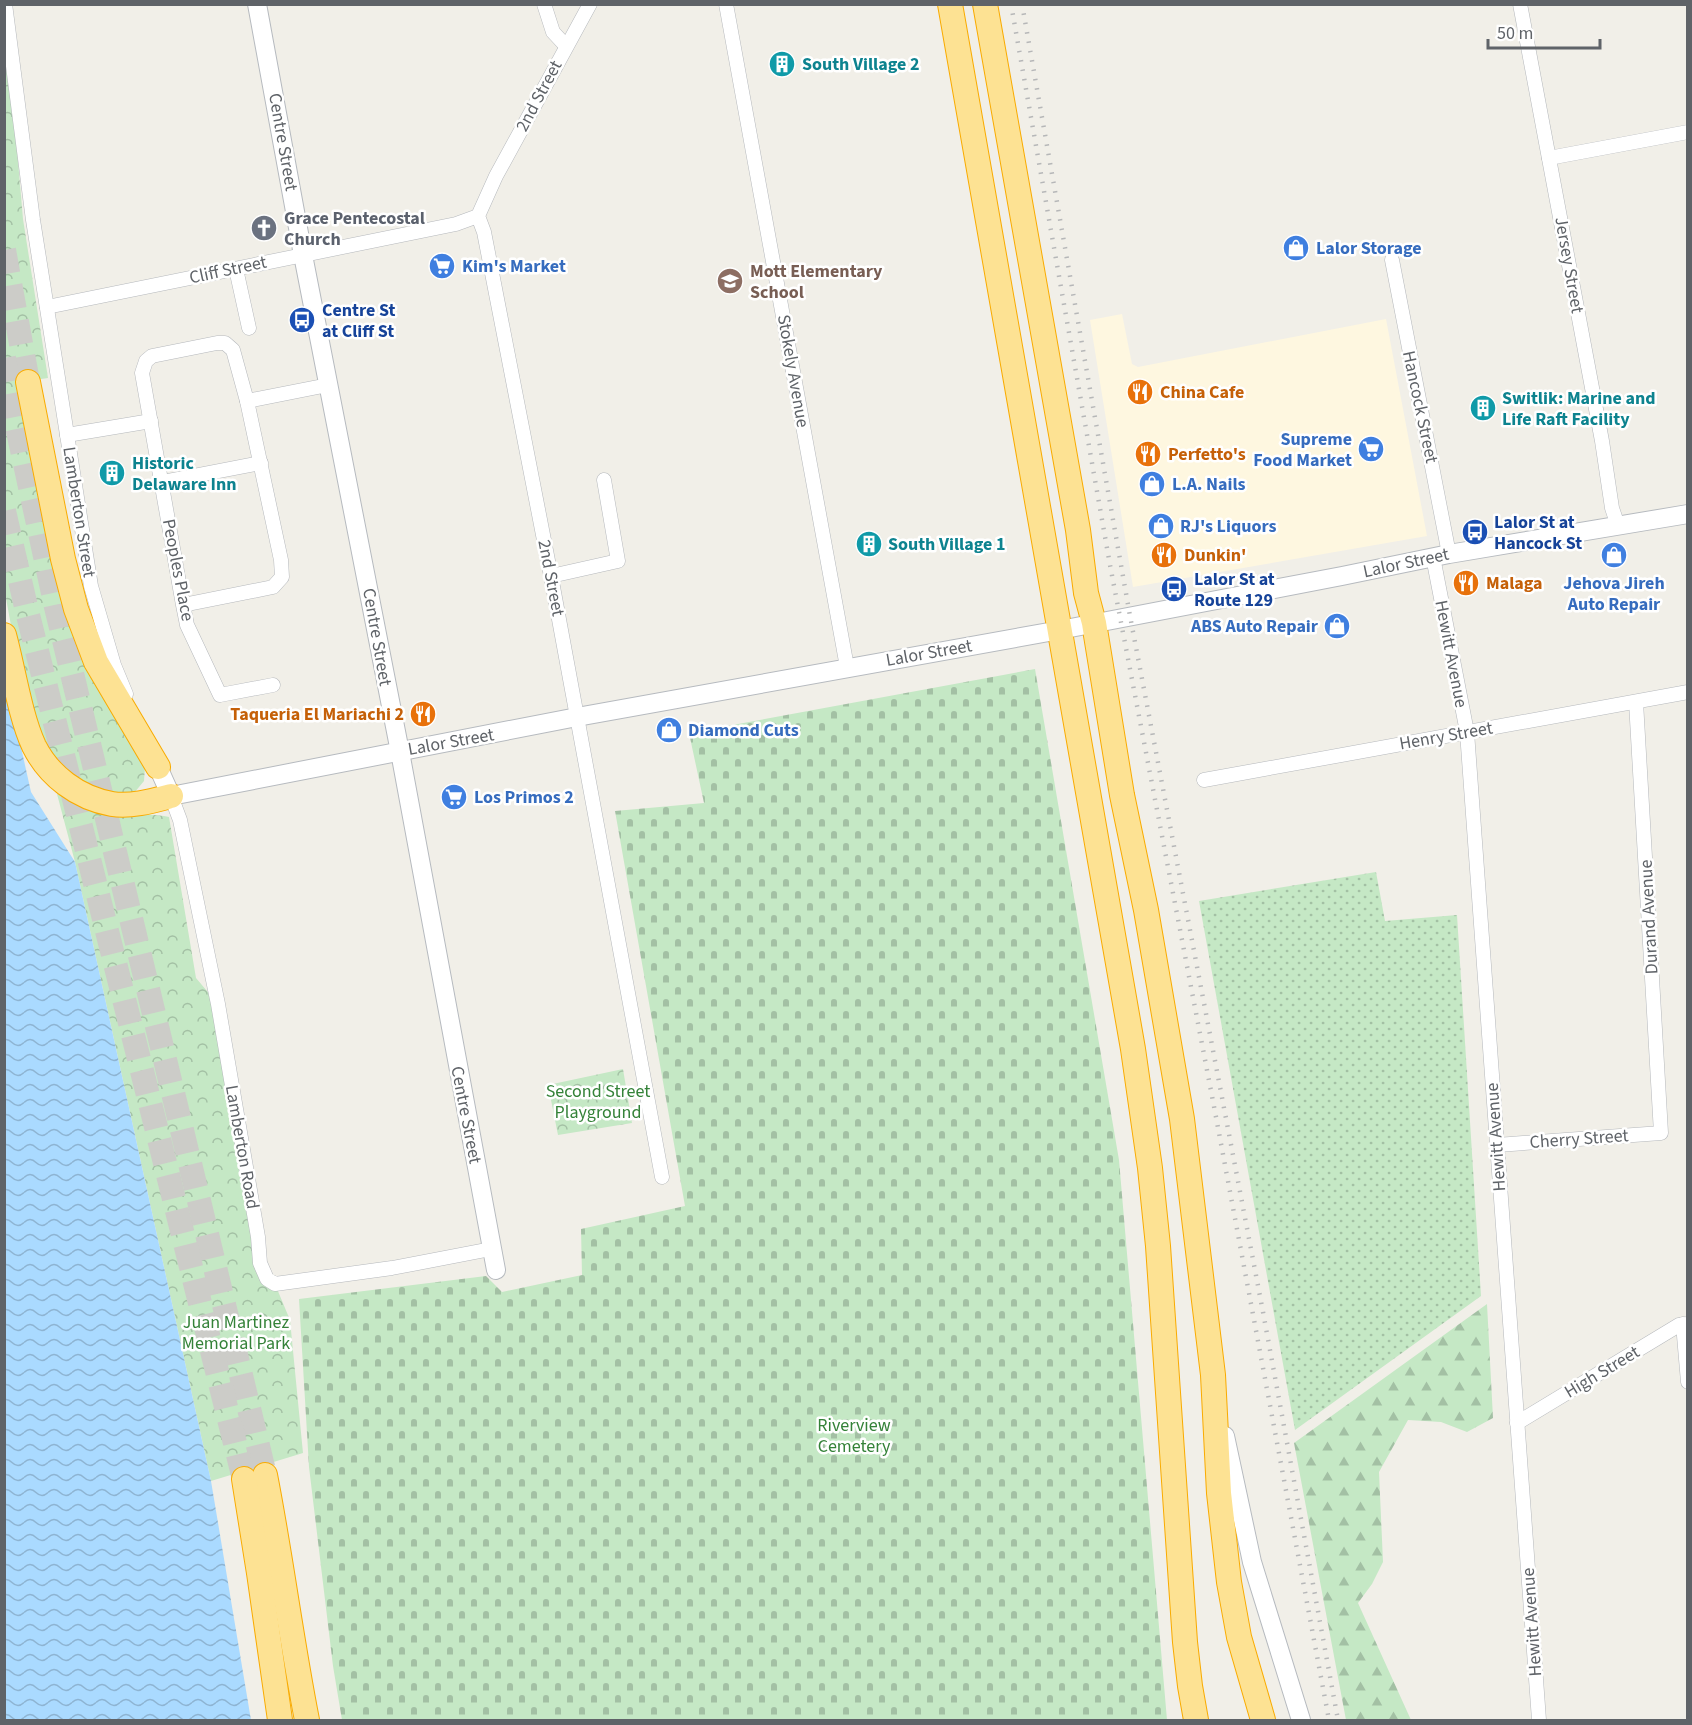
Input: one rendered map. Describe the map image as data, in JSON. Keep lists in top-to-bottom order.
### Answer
{
  "streets": {
    "street": [
      "2nd Street",
      "Centre Street",
      "Jersey Street",
      "Cliff Street",
      "Stokely Avenue",
      "Hancock Street",
      "Lamberton Street",
      "Lalor Street",
      "Peoples Place",
      "Hewitt Avenue",
      "Henry Street",
      "Durand Avenue",
      "Cherry Street",
      "Lamberton Road",
      "High Street"
    ]
  },
  "crossings": [
    ["2nd Street", "Cliff Street"],
    ["2nd Street", "Lalor Street"],
    ["Centre Street", "Cliff Street"],
    ["Centre Street", "Lalor Street"],
    ["Centre Street", "Lamberton Road"],
    ["Jersey Street", "Lalor Street"],
    ["Cliff Street", "Lamberton Street"],
    ["Stokely Avenue", "Lalor Street"],
    ["Hancock Street", "Lalor Street"],
    ["Hancock Street", "Hewitt Avenue"],
    ["Lamberton Street", "Lalor Street"],
    ["Lamberton Street", "Lamberton Road"],
    ["Lalor Street", "Hewitt Avenue"],
    ["Hewitt Avenue", "Henry Street"],
    ["Hewitt Avenue", "Cherry Street"],
    ["Hewitt Avenue", "High Street"],
    ["Henry Street", "Durand Avenue"],
    ["Durand Avenue", "Cherry Street"]
  ],
  "parks": ["Second Street Playground", "Juan Martinez Memorial Park", "Riverview Cemetery"],
  "places": {
    "building": [
      "South Village 2",
      "Switlik: Marine and Life Raft Facility",
      "Historic Delaware Inn",
      "South Village 1"
    ],
    "church": ["Grace Pentecostal Church"],
    "shop": [
      "Lalor Storage",
      "L.A. Nails",
      "RJ's Liquors",
      "Jehova Jireh Auto Repair",
      "ABS Auto Repair",
      "Diamond Cuts"
    ],
    "supermarket": ["Kim's Market", "Supreme Food Market", "Los Primos 2"],
    "school or university": ["Mott Elementary School"],
    "bus stop": ["Centre St at Cliff St", "Lalor St at Hancock St", "Lalor St at Route 129"],
    "restaurant": [
      "China Cafe",
      "Perfetto's",
      "Dunkin'",
      "Malaga",
      "Taqueria El Mariachi 2"
    ]
  },
  "scale_bar": "50 m"
}
